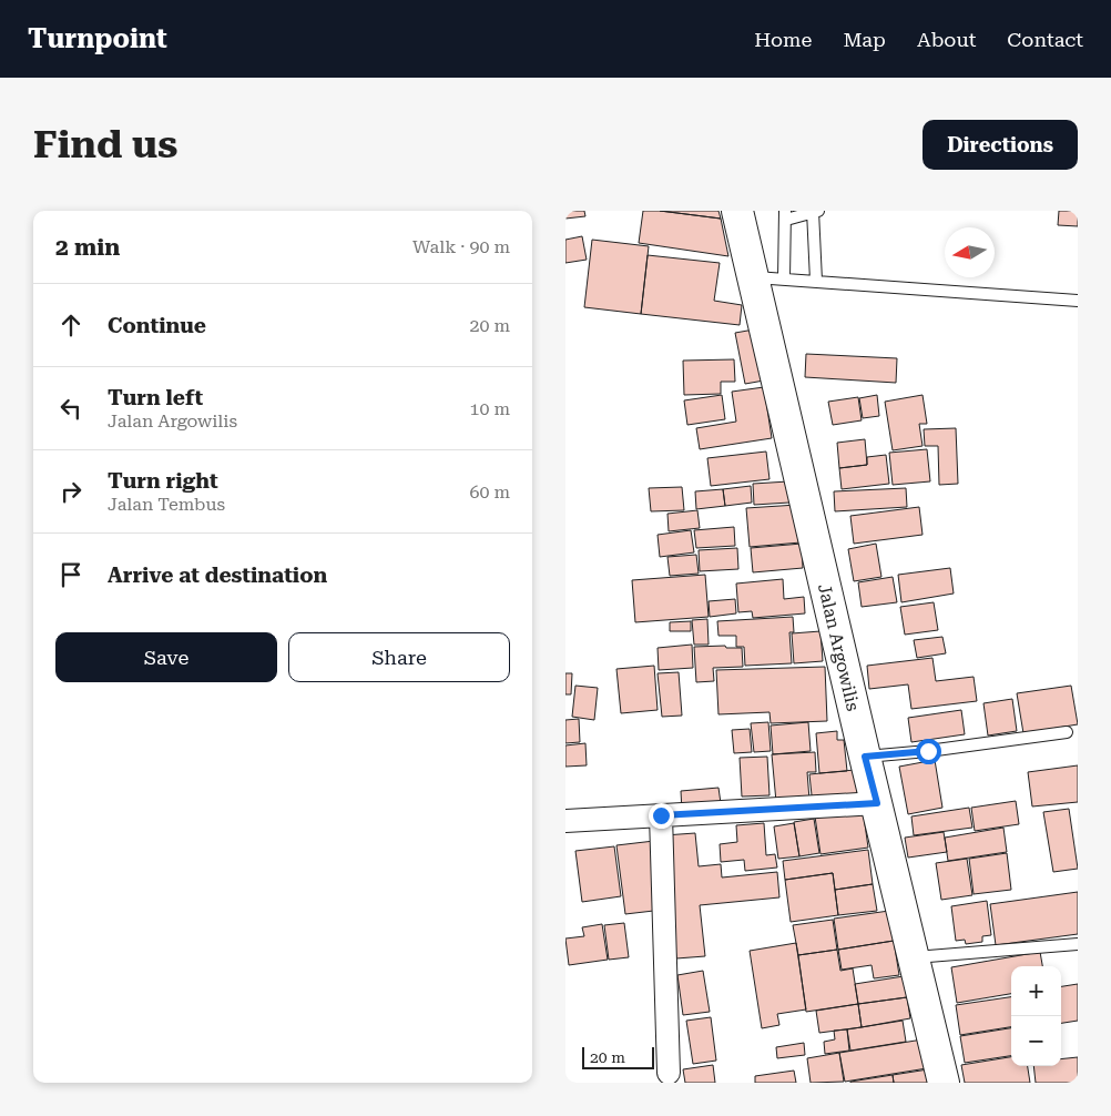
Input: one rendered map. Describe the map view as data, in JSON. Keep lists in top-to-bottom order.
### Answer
{
  "streets": {
    "street": ["Jalan Argowilis"]
  },
  "scale_bar": "20 m",
  "north": "left",
  "page": {
    "header": "Turnpoint",
    "nav": [
      "Home",
      "Map",
      "About",
      "Contact"
    ],
    "buttons": [
      "Directions",
      ["Save", "Share"]
    ],
    "title": "Find us",
    "heading": ["2 min", "Walk · 90 m"],
    "list": [
      ["Continue", "20 m"],
      ["Turn left", "Jalan Argowilis", "10 m"],
      ["Turn right", "Jalan Tembus", "60 m"],
      "Arrive at destination"
    ],
    "map_buttons": ["+", "−"],
    "scale": "20 m"
  }
}
